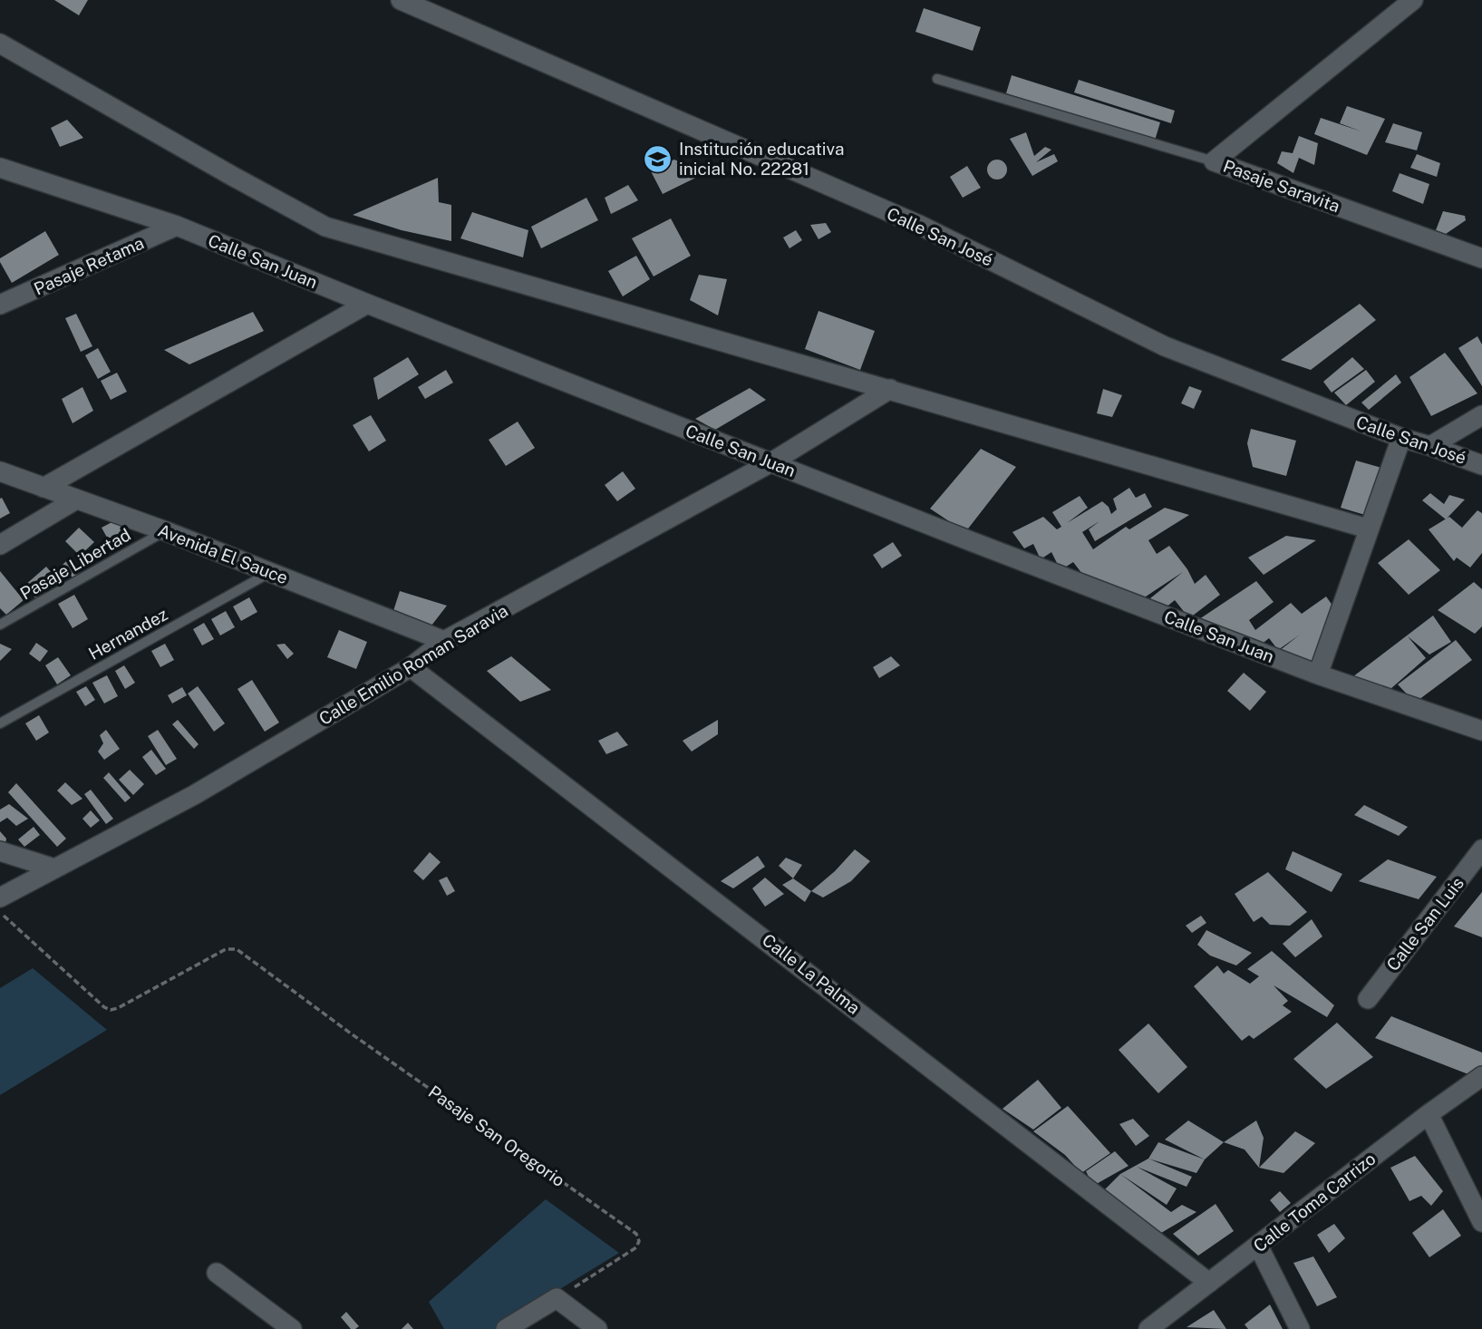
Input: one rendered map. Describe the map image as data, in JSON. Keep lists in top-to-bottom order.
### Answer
{
  "streets": {
    "street": [
      "Pasaje Saravita",
      "Calle San José",
      "Calle San Juan",
      "Pasaje Retama",
      "Avenida El Sauce",
      "Calle Emilio Roman Saravia",
      "Calle San Luis",
      "Calle La Palma",
      "Calle Toma Carrizo"
    ],
    "lane": ["Pasaje Libertad", "Hernandez"],
    "path": ["Pasaje San Oregorio"]
  },
  "crossings": [
    ["Calle San Juan", "Pasaje Retama"],
    ["Calle San Juan", "Calle Emilio Roman Saravia"],
    ["Avenida El Sauce", "Pasaje Libertad"],
    ["Avenida El Sauce", "Hernandez"],
    ["Avenida El Sauce", "Calle Emilio Roman Saravia"],
    ["Calle Emilio Roman Saravia", "Calle La Palma"],
    ["Calle La Palma", "Calle Toma Carrizo"]
  ],
  "places": {
    "school or university": ["Institución educativa inicial No. 22281"]
  }
}
